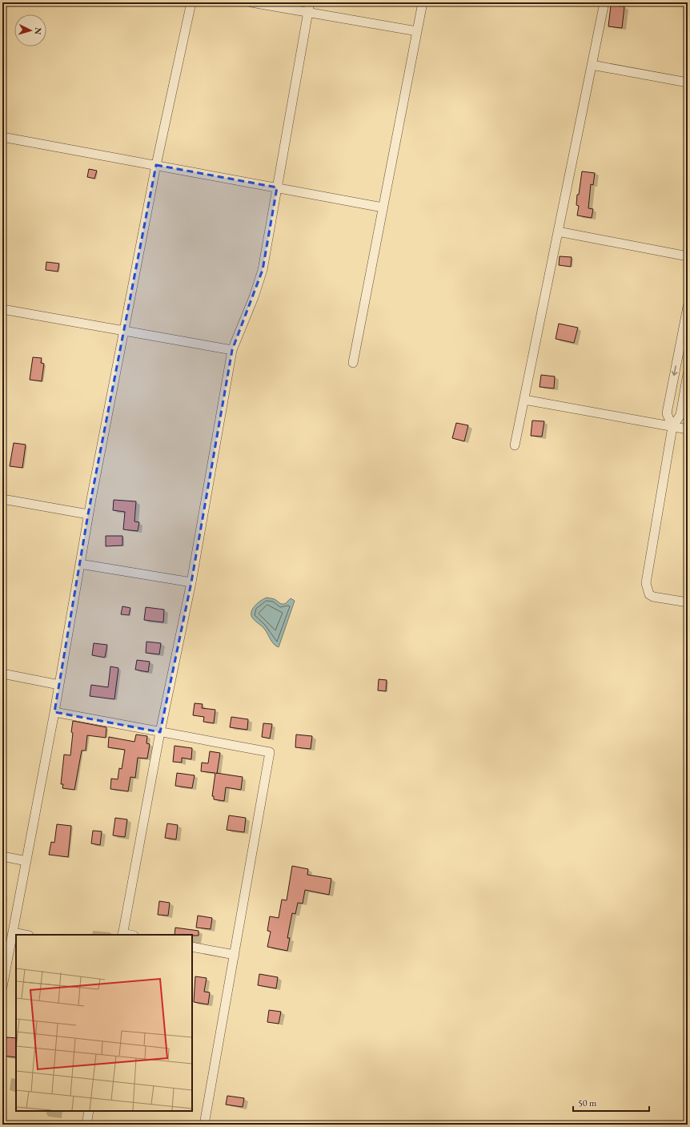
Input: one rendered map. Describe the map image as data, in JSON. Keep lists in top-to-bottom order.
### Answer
{
  "scale_bar": "50 m",
  "north": "right"
}
